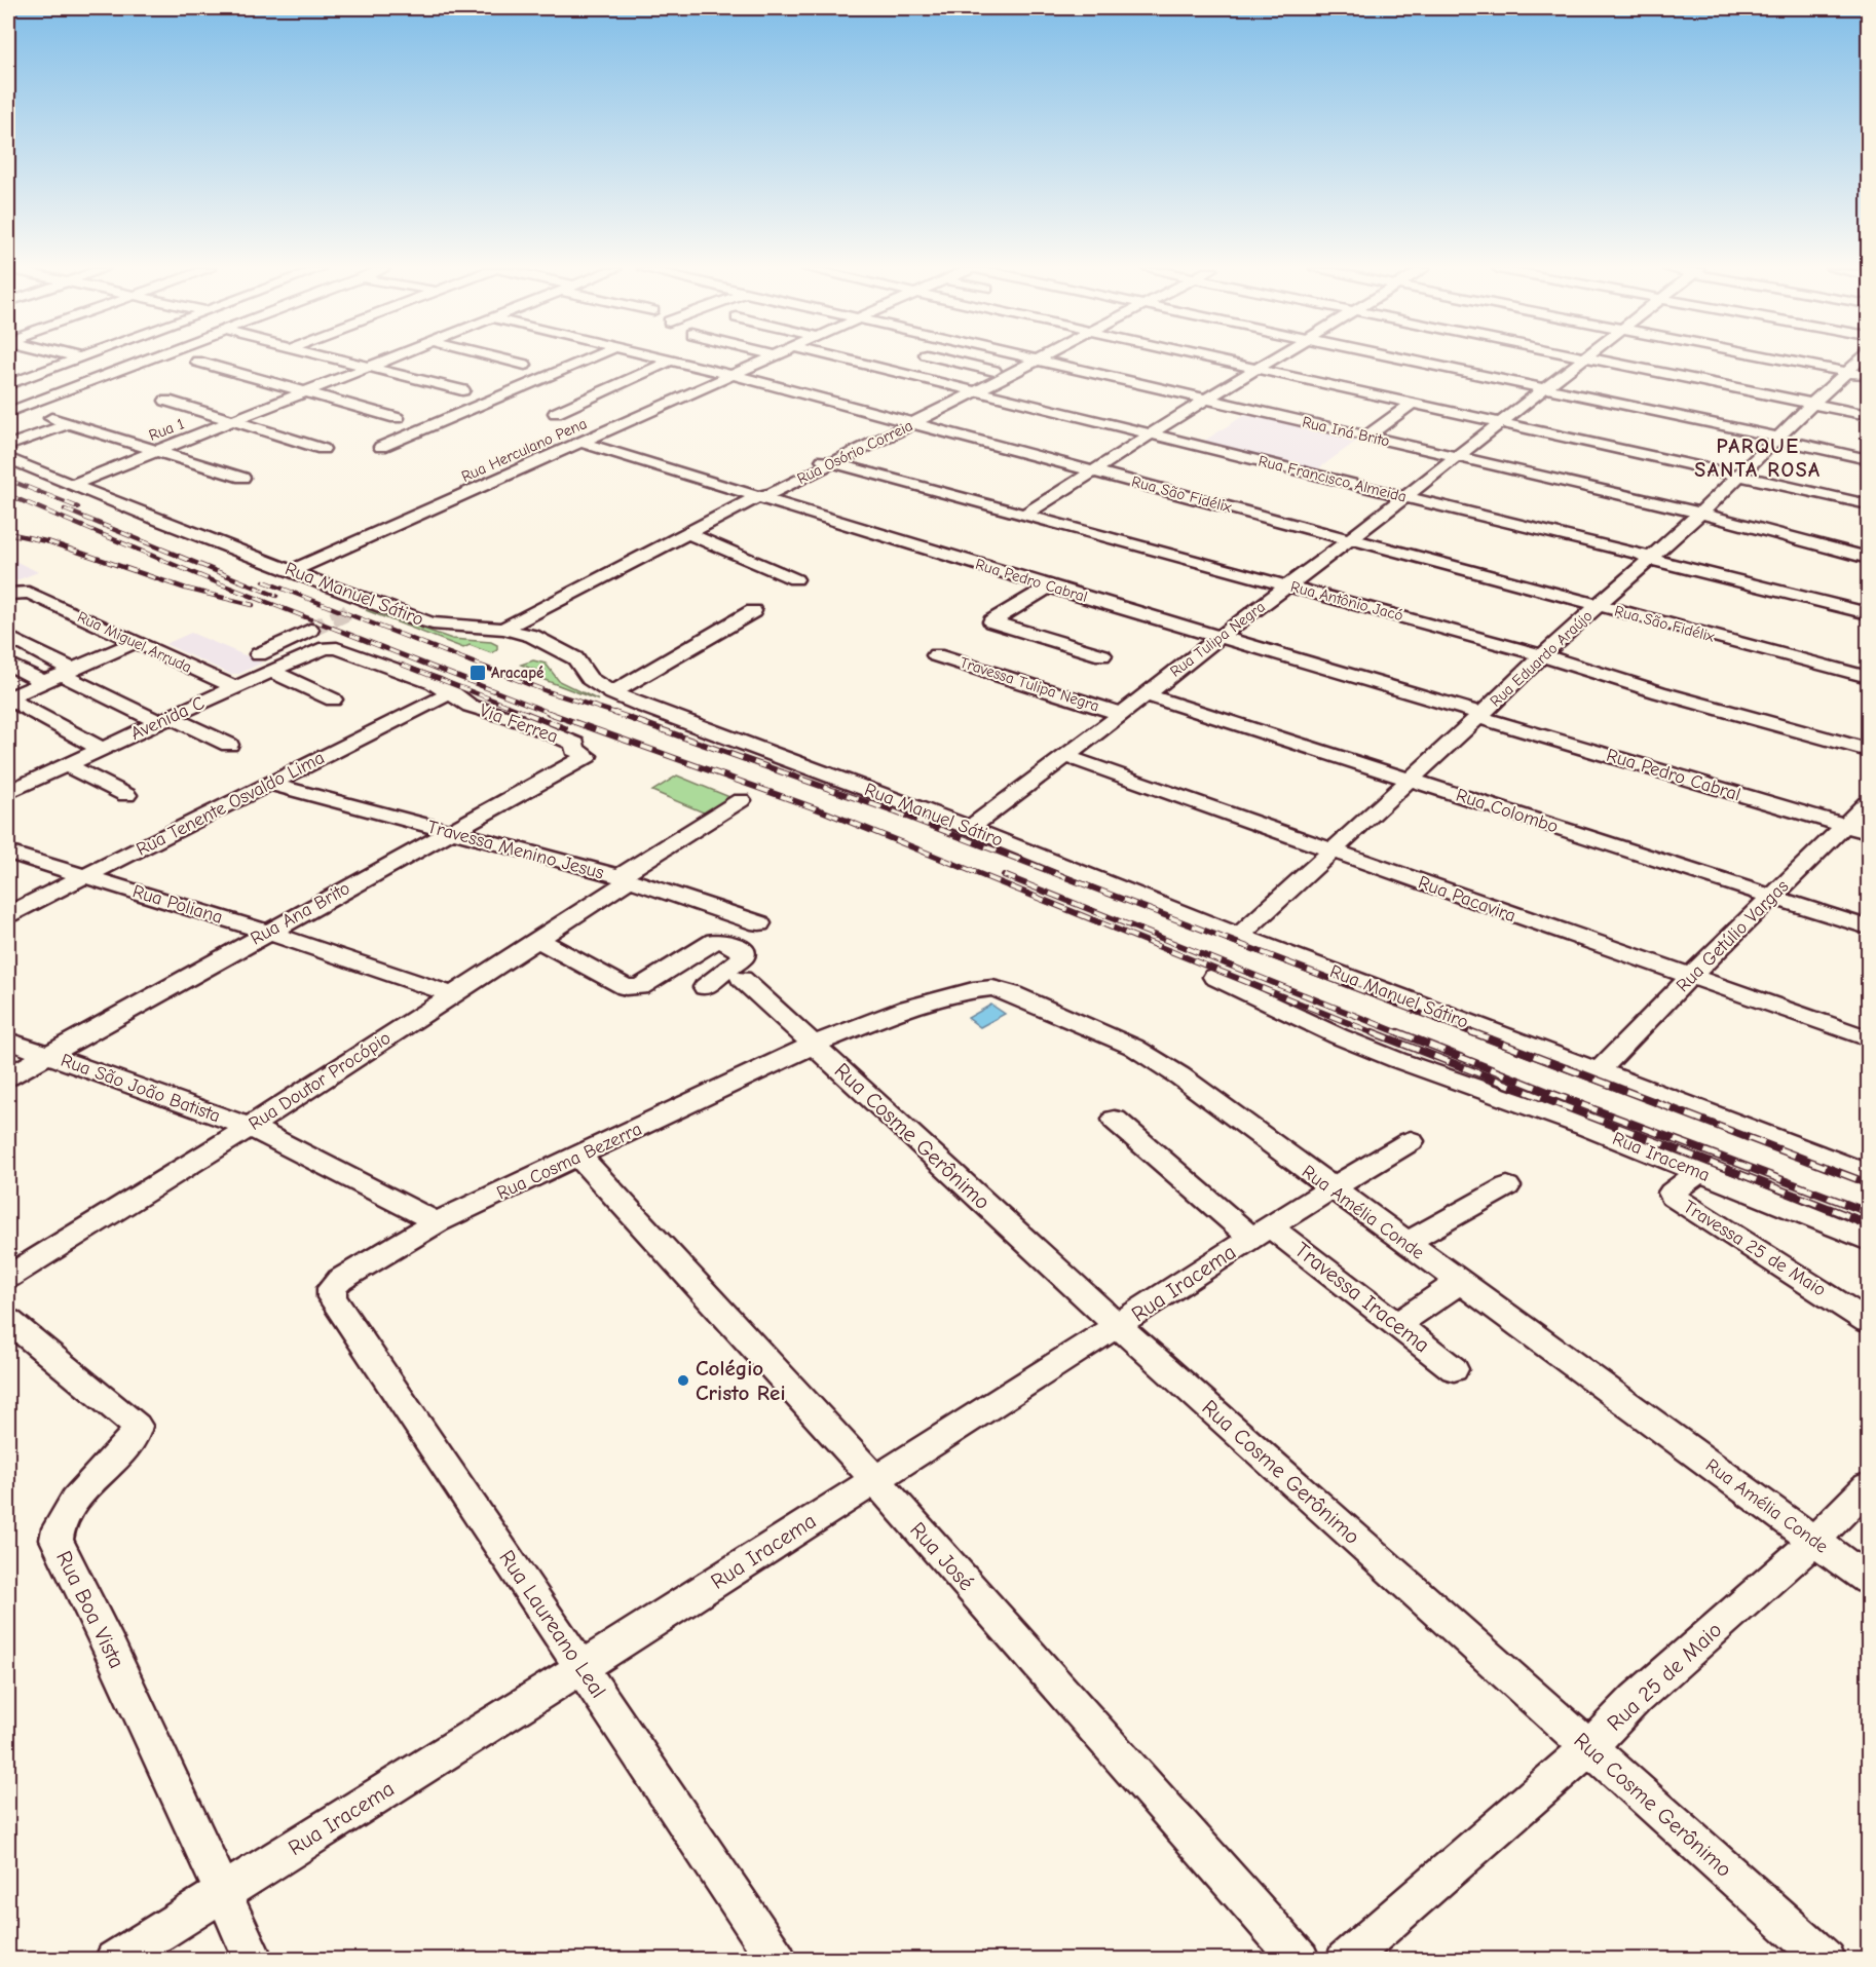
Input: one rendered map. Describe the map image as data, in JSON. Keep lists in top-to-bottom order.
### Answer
{
  "streets": {
    "street": [
      "Rua 1",
      "Rua Iná Brito",
      "Rua Herculano Pena",
      "Rua Osório Correia",
      "Rua Francisco Almeida",
      "Rua São Fidélix",
      "Rua Pedro Cabral",
      "Rua Manuel Sátiro",
      "Rua Antônio Jacó",
      "Rua Tulipa Negra",
      "Rua Miguel Arruda",
      "Rua Eduardo Araújo",
      "Travessa Tulipa Negra",
      "Avenida C",
      "Via Ferrea",
      "Rua Tenente Osvaldo Lima",
      "Rua Colombo",
      "Travessa Menino Jesus",
      "Rua Pacavira",
      "Rua Poliana",
      "Rua Ana Brito",
      "Rua Getúlio Vargas",
      "Rua Doutor Procópio",
      "Rua São João Batista",
      "Rua Cosme Gerônimo",
      "Rua Iracema",
      "Rua Cosma Bezerra",
      "Rua Amélia Conde",
      "Travessa 25 de Maio",
      "Travessa Iracema",
      "Rua José",
      "Rua Boa Vista",
      "Rua Laureano Leal",
      "Rua 25 de Maio"
    ]
  },
  "crossings": [
    ["Rua 1", "Rua Manuel Sátiro"],
    ["Rua Iná Brito", "Rua Tulipa Negra"],
    ["Rua Iná Brito", "Rua Eduardo Araújo"],
    ["Rua Herculano Pena", "Rua São Fidélix"],
    ["Rua Herculano Pena", "Rua Pedro Cabral"],
    ["Rua Herculano Pena", "Rua Manuel Sátiro"],
    ["Rua Osório Correia", "Rua Francisco Almeida"],
    ["Rua Osório Correia", "Rua São Fidélix"],
    ["Rua Osório Correia", "Rua Pedro Cabral"],
    ["Rua Osório Correia", "Rua Manuel Sátiro"],
    ["Rua Osório Correia", "Rua Antônio Jacó"],
    ["Rua Francisco Almeida", "Rua Tulipa Negra"],
    ["Rua Francisco Almeida", "Rua Eduardo Araújo"],
    ["Rua São Fidélix", "Rua Tulipa Negra"],
    ["Rua São Fidélix", "Rua Eduardo Araújo"],
    ["Rua Pedro Cabral", "Rua Tulipa Negra"],
    ["Rua Pedro Cabral", "Rua Eduardo Araújo"],
    ["Rua Pedro Cabral", "Rua Getúlio Vargas"],
    ["Rua Manuel Sátiro", "Rua Tulipa Negra"],
    ["Rua Manuel Sátiro", "Rua Eduardo Araújo"],
    ["Rua Manuel Sátiro", "Rua Getúlio Vargas"],
    ["Rua Antônio Jacó", "Rua Tulipa Negra"],
    ["Rua Antônio Jacó", "Rua Eduardo Araújo"],
    ["Rua Tulipa Negra", "Travessa Tulipa Negra"],
    ["Rua Tulipa Negra", "Rua Colombo"],
    ["Rua Tulipa Negra", "Rua Pacavira"],
    ["Rua Miguel Arruda", "Avenida C"],
    ["Rua Eduardo Araújo", "Rua Colombo"],
    ["Rua Eduardo Araújo", "Rua Pacavira"],
    ["Avenida C", "Via Ferrea"],
    ["Via Ferrea", "Rua Tenente Osvaldo Lima"],
    ["Via Ferrea", "Rua Ana Brito"],
    ["Rua Tenente Osvaldo Lima", "Travessa Menino Jesus"],
    ["Rua Tenente Osvaldo Lima", "Rua Poliana"],
    ["Rua Colombo", "Rua Getúlio Vargas"],
    ["Travessa Menino Jesus", "Rua Ana Brito"],
    ["Travessa Menino Jesus", "Rua Doutor Procópio"],
    ["Rua Pacavira", "Rua Getúlio Vargas"],
    ["Rua Poliana", "Rua Ana Brito"],
    ["Rua Poliana", "Rua Doutor Procópio"],
    ["Rua Ana Brito", "Rua São João Batista"],
    ["Rua Doutor Procópio", "Rua São João Batista"],
    ["Rua São João Batista", "Rua Cosma Bezerra"],
    ["Rua Cosme Gerônimo", "Rua Iracema"],
    ["Rua Cosme Gerônimo", "Rua Cosma Bezerra"],
    ["Rua Cosme Gerônimo", "Rua Amélia Conde"],
    ["Rua Cosme Gerônimo", "Rua 25 de Maio"],
    ["Rua Iracema", "Rua Amélia Conde"],
    ["Rua Iracema", "Travessa 25 de Maio"],
    ["Rua Iracema", "Travessa Iracema"],
    ["Rua Iracema", "Rua José"],
    ["Rua Iracema", "Rua Boa Vista"],
    ["Rua Iracema", "Rua Laureano Leal"],
    ["Rua Cosma Bezerra", "Rua Amélia Conde"],
    ["Rua Cosma Bezerra", "Rua José"],
    ["Rua Cosma Bezerra", "Rua Laureano Leal"],
    ["Rua Amélia Conde", "Rua 25 de Maio"]
  ],
  "districts": ["PARQUE SANTA ROSA"],
  "places": {
    "transit": ["Aracapé"],
    "other": ["Colégio Cristo Rei"]
  }
}
